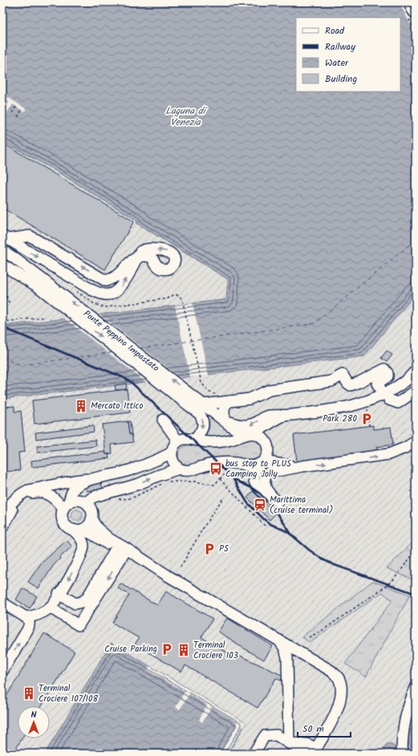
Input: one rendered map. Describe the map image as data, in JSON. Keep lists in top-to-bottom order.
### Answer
{
  "streets": {
    "street": ["Ponte Peppino Impastato"]
  },
  "water": ["Laguna di Venezia"],
  "places": {
    "building": ["Mercato Ittico", "Terminal Crociere 103", "Terminal Crociere 107/108"],
    "parking": ["Park 280", "P5", "Cruise Parking"],
    "bus stop": ["bus stop to PLUS Camping Jolly"],
    "station": ["Marittima (cruise terminal)"]
  },
  "legend": [
    "Road",
    "Railway",
    "Water",
    "Building"
  ],
  "scale_bar": "50 m",
  "north": "top"
}
